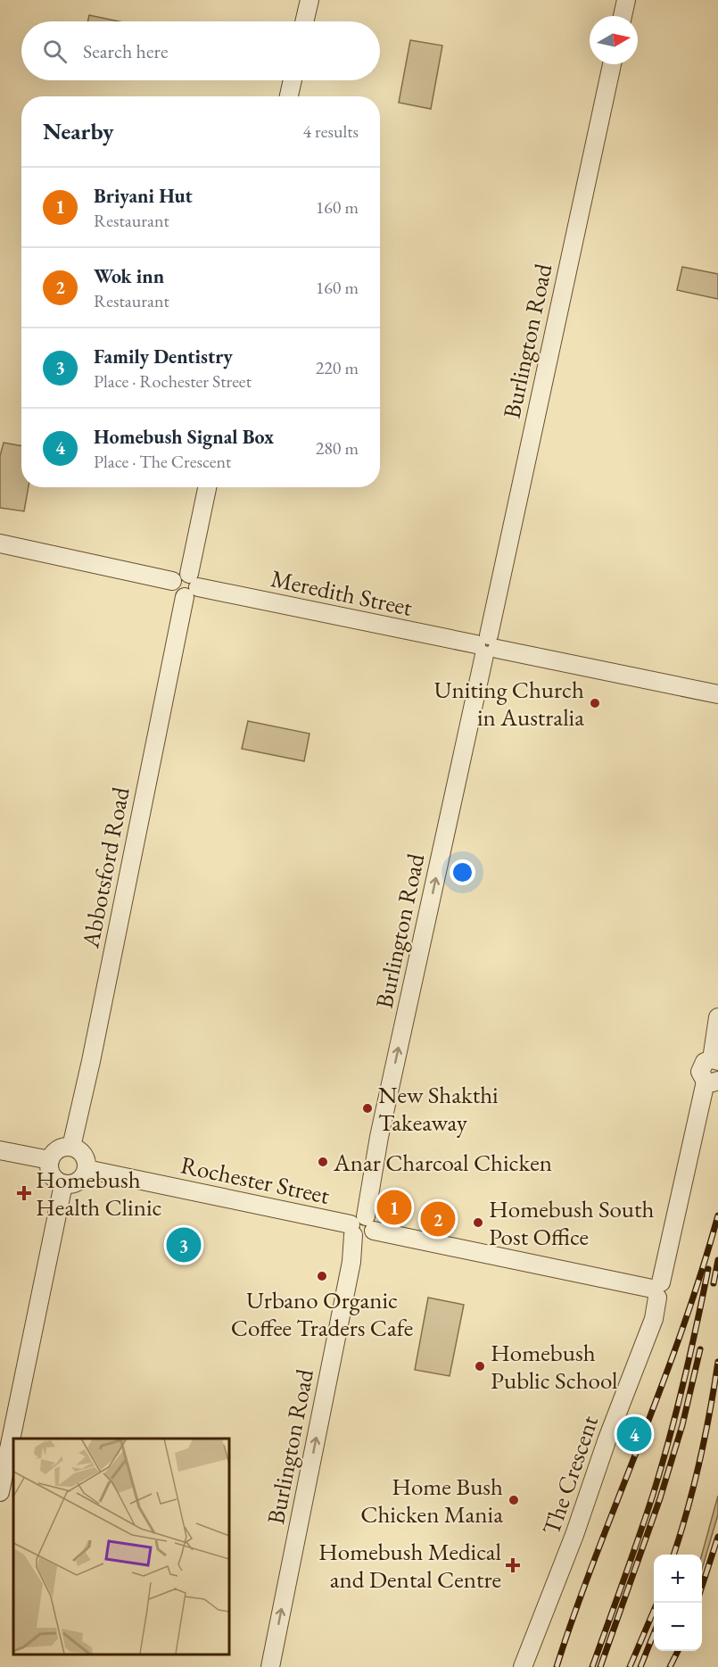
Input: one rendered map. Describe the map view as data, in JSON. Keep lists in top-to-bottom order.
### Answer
{
  "streets": {
    "street": [
      "Burlington Road",
      "Meredith Street",
      "Abbotsford Road",
      "Rochester Street",
      "The Crescent"
    ]
  },
  "crossings": [
    ["Burlington Road", "Meredith Street"],
    ["Burlington Road", "Rochester Street"],
    ["Meredith Street", "Abbotsford Road"],
    ["Abbotsford Road", "Rochester Street"],
    ["Rochester Street", "The Crescent"]
  ],
  "one_way": ["Burlington Road"],
  "places": {
    "other": [
      "Uniting Church in Australia",
      "New Shakthi Takeaway",
      "Anar Charcoal Chicken",
      "Homebush South Post Office",
      "Urbano Organic Coffee Traders Cafe",
      "Homebush Public School",
      "Home Bush Chicken Mania"
    ],
    "health": ["Homebush Health Clinic", "Homebush Medical and Dental Centre"]
  },
  "north": "right",
  "page": {
    "search": "Search here",
    "heading": ["Nearby", "4 results"],
    "list": [
      {
        "mark": "1",
        "name": "Briyani Hut",
        "note": "Restaurant",
        "value": "160 m"
      },
      {
        "mark": "2",
        "name": "Wok inn",
        "note": "Restaurant",
        "value": "160 m"
      },
      {
        "mark": "3",
        "name": "Family Dentistry",
        "note": "Place · Rochester Street",
        "value": "220 m"
      },
      {
        "mark": "4",
        "name": "Homebush Signal Box",
        "note": "Place · The Crescent",
        "value": "280 m"
      }
    ],
    "pins": [
      "1",
      "2",
      "3",
      "4"
    ],
    "map_buttons": ["+", "−"]
  }
}
